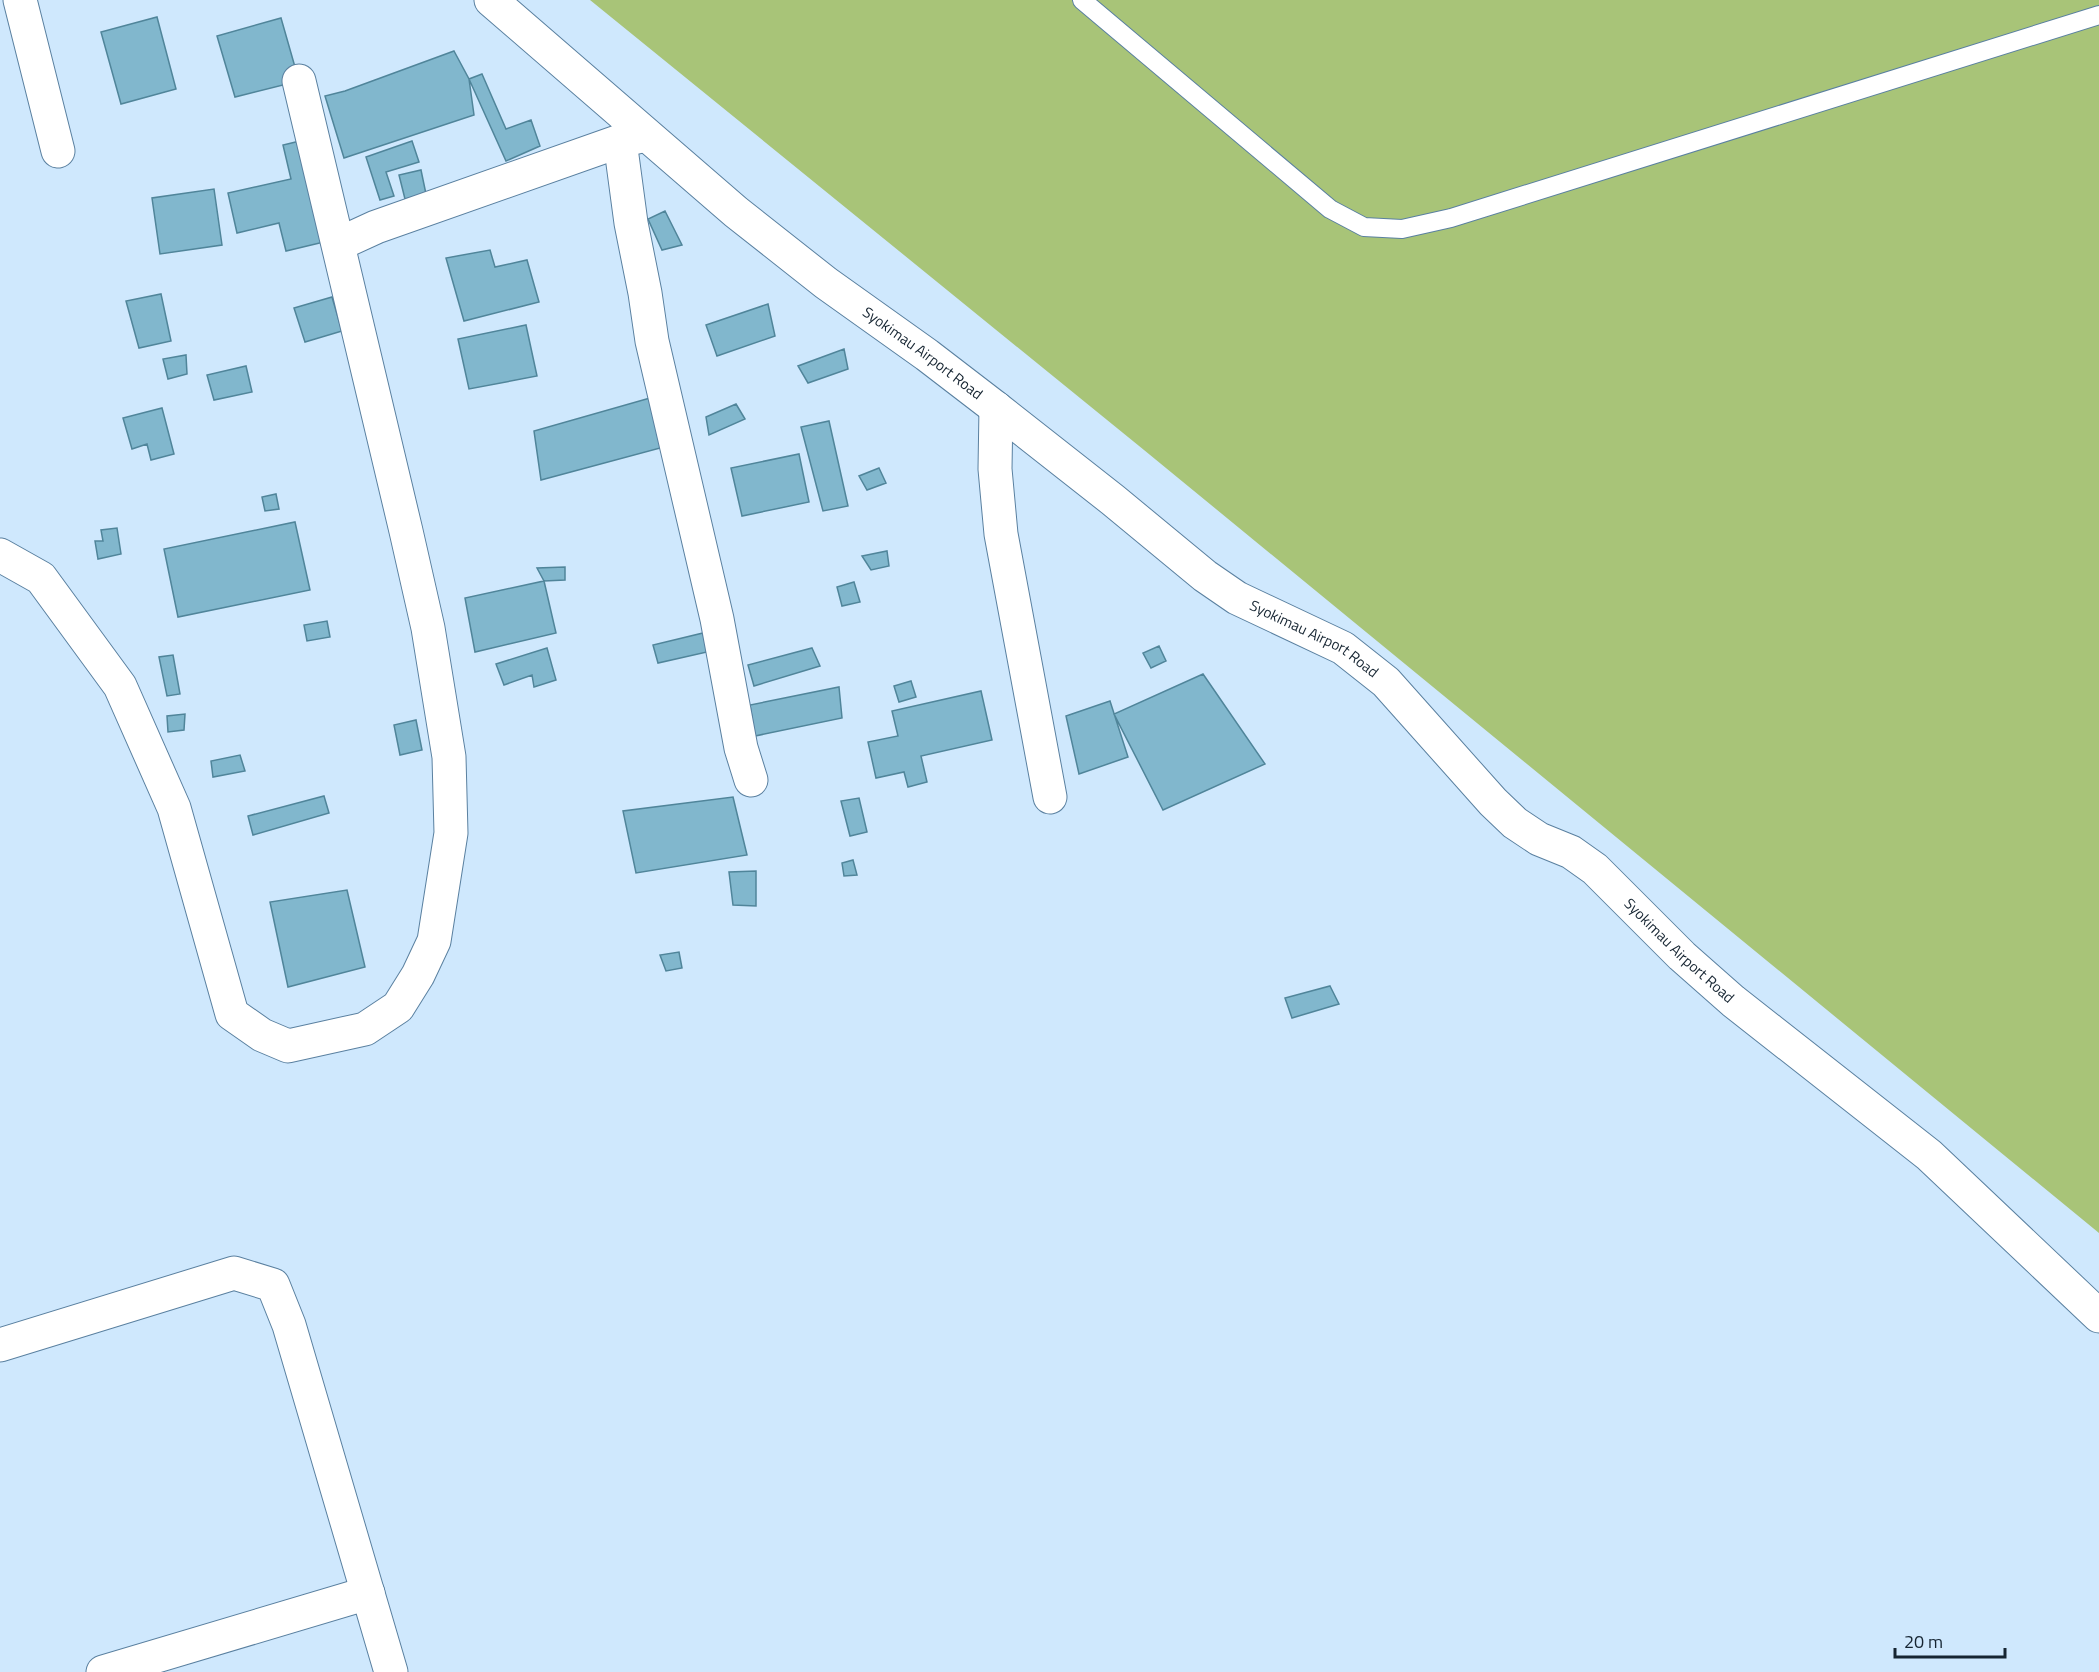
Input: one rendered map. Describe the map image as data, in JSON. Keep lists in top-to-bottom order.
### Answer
{
  "streets": {
    "street": ["Syokimau Airport Road"]
  },
  "scale_bar": "20 m"
}
